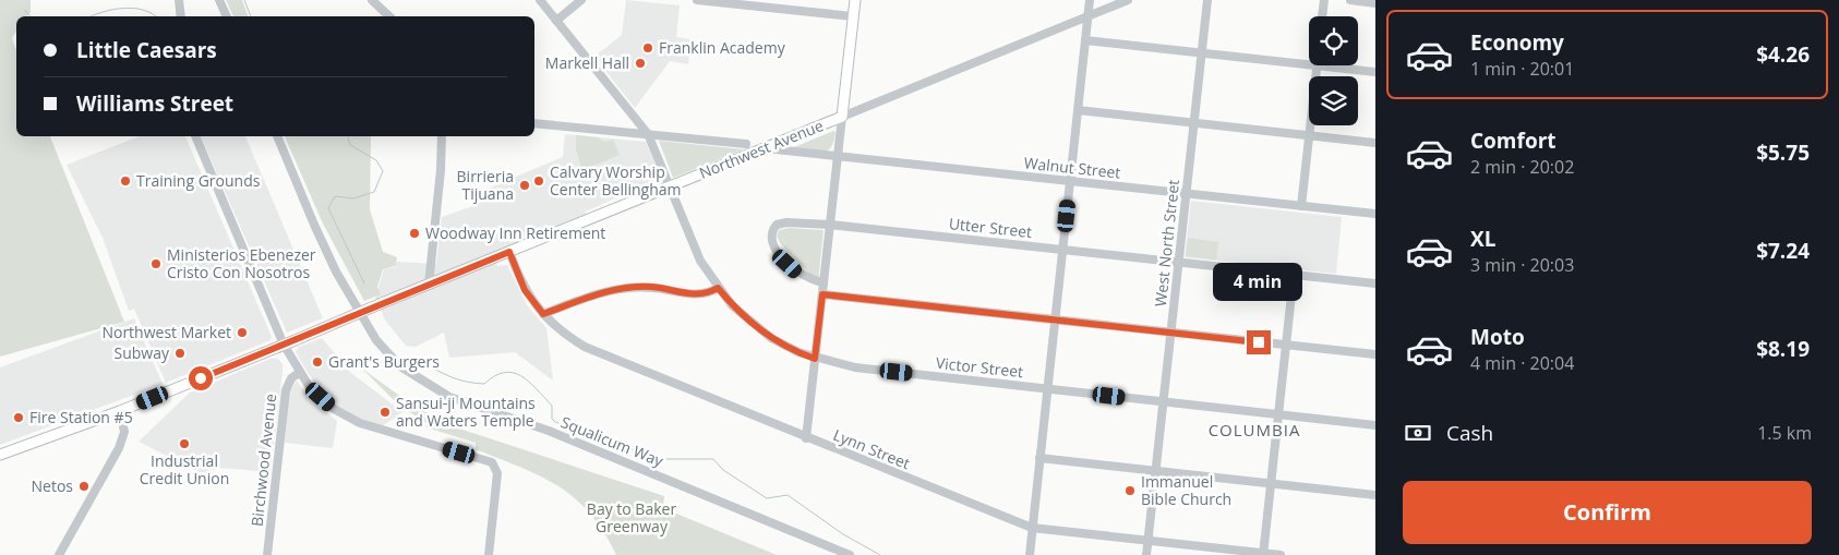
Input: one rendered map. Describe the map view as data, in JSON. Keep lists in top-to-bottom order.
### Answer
{
  "streets": {
    "main road": ["Northwest Avenue"],
    "street": [
      "Walnut Street",
      "Utter Street",
      "West North Street",
      "Victor Street",
      "Squalicum Way",
      "Lynn Street",
      "Birchwood Avenue"
    ]
  },
  "crossings": [
    ["Northwest Avenue", "Walnut Street"],
    ["Northwest Avenue", "Victor Street"],
    ["Northwest Avenue", "Lynn Street"],
    ["Walnut Street", "West North Street"],
    ["Utter Street", "West North Street"],
    ["West North Street", "Victor Street"],
    ["West North Street", "Lynn Street"]
  ],
  "districts": ["COLUMBIA"],
  "parks": ["Bay to Baker Greenway"],
  "places": [
    "Franklin Academy",
    "Markell Hall",
    "Training Grounds",
    "Calvary Worship Center Bellingham",
    "Birrieria Tijuana",
    "Woodway Inn Retirement",
    "Ministerios Ebenezer Cristo Con Nosotros",
    "Northwest Market",
    "Subway",
    "Grant's Burgers",
    "Sansui-ji Mountains and Waters Temple",
    "Fire Station #5",
    "Industrial Credit Union",
    "Netos",
    "Immanuel Bible Church"
  ],
  "page": {
    "list": [
      {
        "name": "Economy",
        "note": "1 min · 20:01",
        "value": "$4.26"
      },
      {
        "name": "Comfort",
        "note": "2 min · 20:02",
        "value": "$5.75"
      },
      {
        "name": "XL",
        "note": "3 min · 20:03",
        "value": "$7.24"
      },
      {
        "name": "Moto",
        "note": "4 min · 20:04",
        "value": "$8.19"
      }
    ],
    "banner": ["Little Caesars", "Williams Street"],
    "bubble": "4 min",
    "pay": ["Cash", "1.5 km"],
    "buttons": "Confirm"
  }
}
